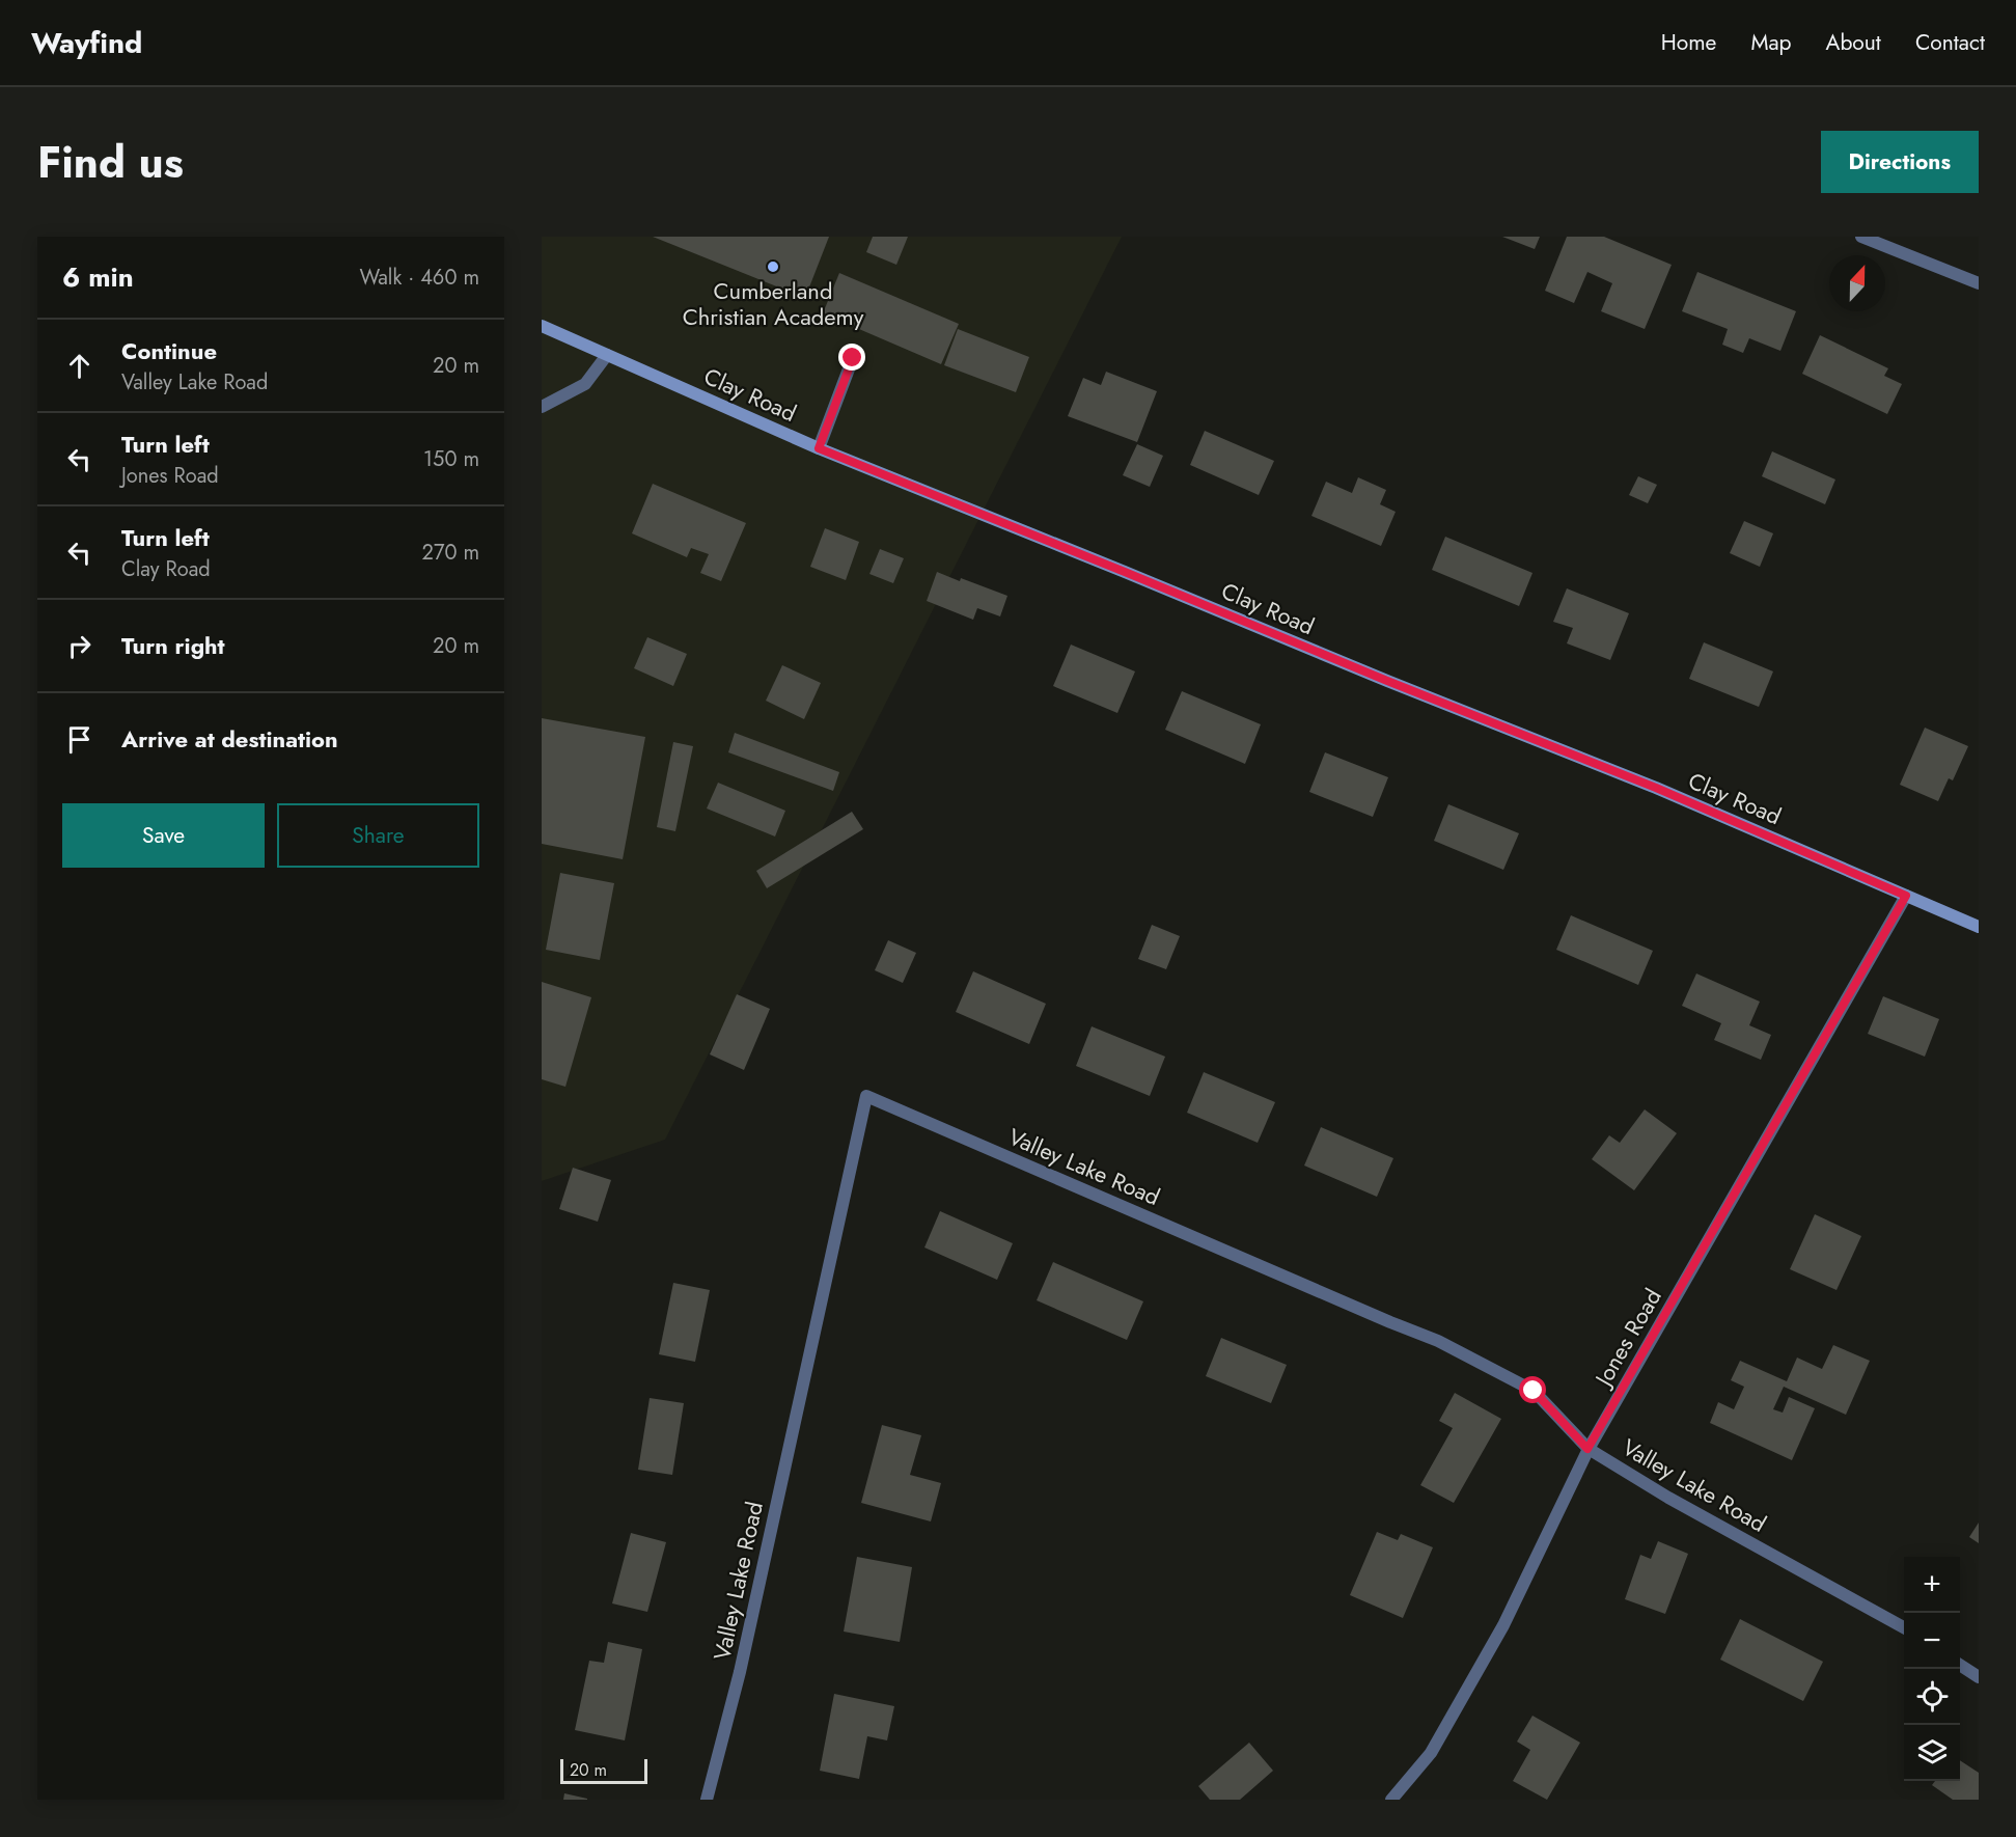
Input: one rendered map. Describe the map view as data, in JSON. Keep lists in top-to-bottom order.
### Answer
{
  "streets": {
    "street": ["Clay Road", "Valley Lake Road", "Jones Road"]
  },
  "crossings": [
    ["Clay Road", "Jones Road"],
    ["Valley Lake Road", "Jones Road"]
  ],
  "places": ["Cumberland Christian Academy"],
  "scale_bar": "20 m",
  "north": "top",
  "page": {
    "header": "Wayfind",
    "nav": [
      "Home",
      "Map",
      "About",
      "Contact"
    ],
    "title": "Find us",
    "buttons": [
      "Directions",
      ["Save", "Share"]
    ],
    "heading": ["6 min", "Walk · 460 m"],
    "list": [
      ["Continue", "Valley Lake Road", "20 m"],
      ["Turn left", "Jones Road", "150 m"],
      ["Turn left", "Clay Road", "270 m"],
      ["Turn right", "20 m"],
      "Arrive at destination"
    ],
    "map_buttons": ["+", "−"],
    "scale": "20 m"
  }
}
